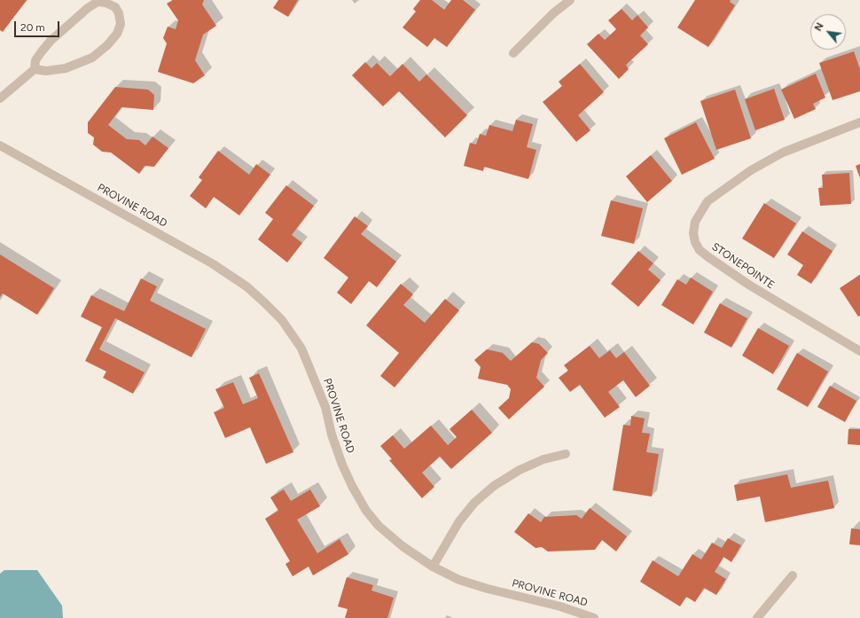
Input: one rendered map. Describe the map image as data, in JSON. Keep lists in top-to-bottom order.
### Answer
{
  "streets": {
    "street": ["PROVINE ROAD", "STONEPOINTE"]
  },
  "scale_bar": "20 m",
  "north": "top left"
}
